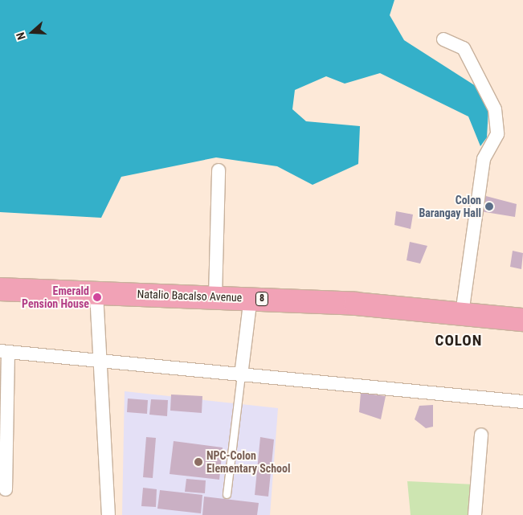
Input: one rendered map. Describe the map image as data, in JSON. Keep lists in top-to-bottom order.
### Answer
{
  "streets": {
    "highway": ["Natalio Bacalso Avenue", "8"]
  },
  "districts": ["COLON"],
  "places": ["Colon Barangay Hall", "Emerald Pension House", "NPC-Colon Elementary School"],
  "north": "left"
}
